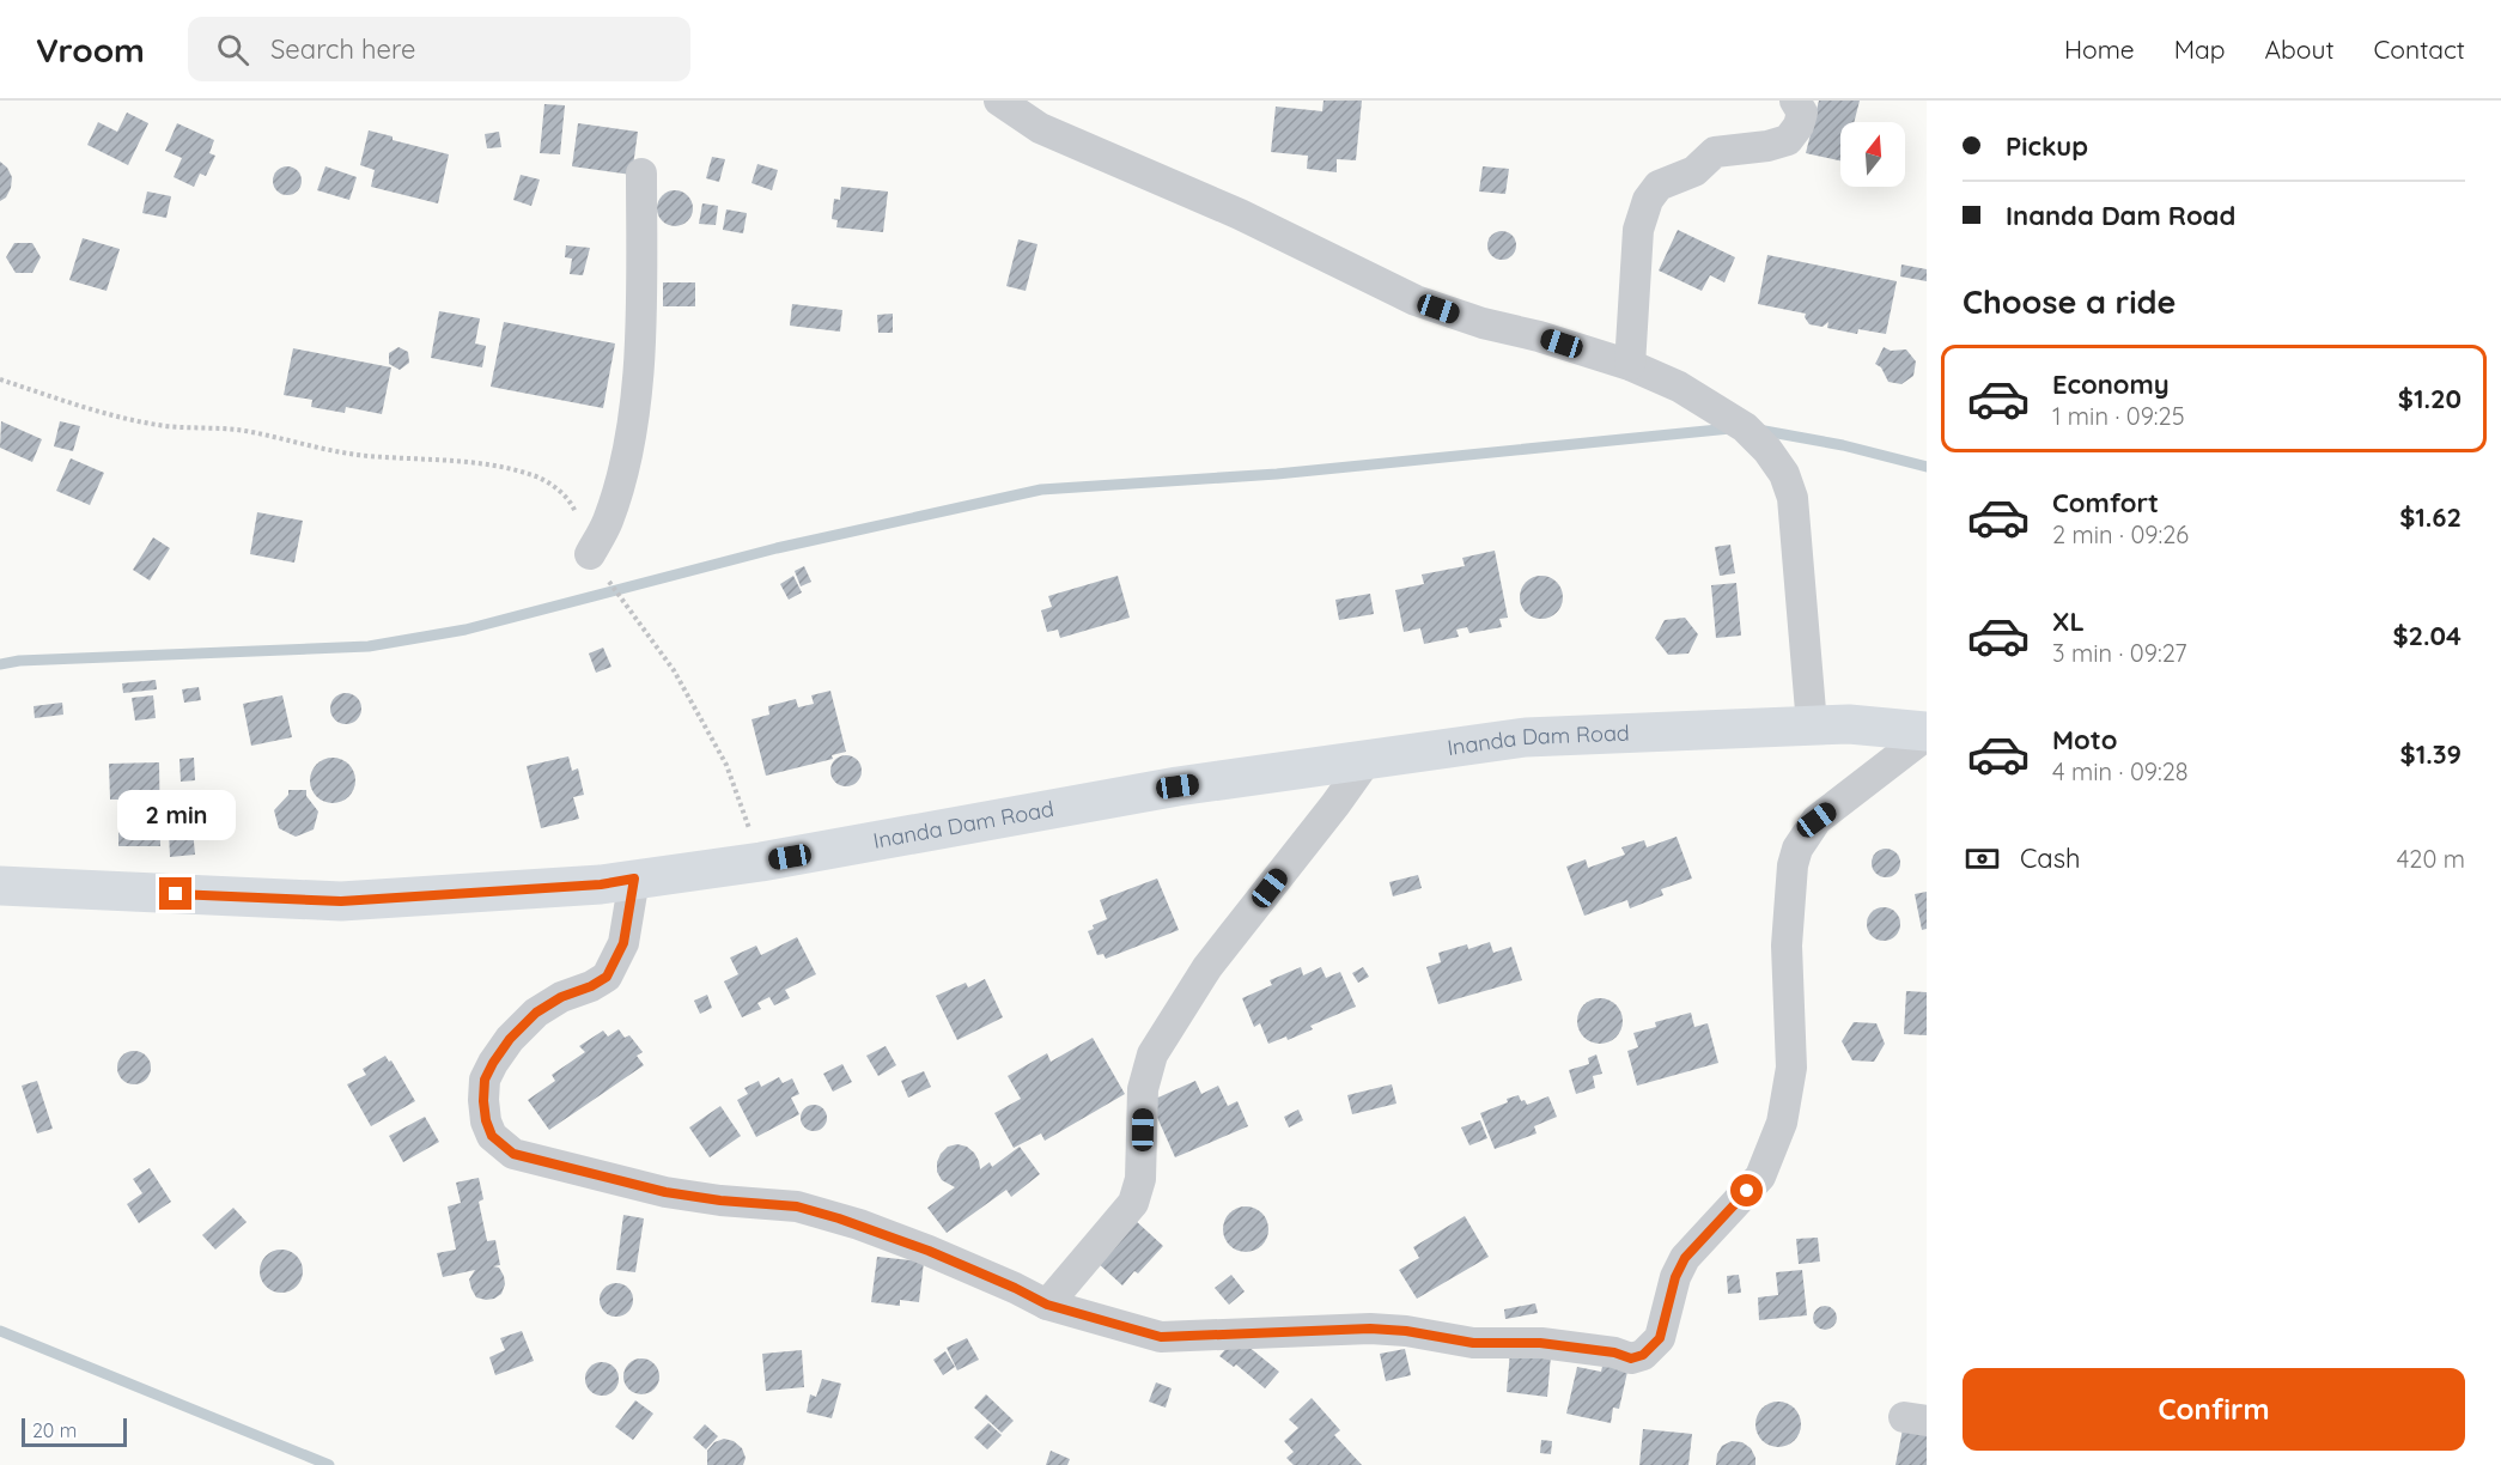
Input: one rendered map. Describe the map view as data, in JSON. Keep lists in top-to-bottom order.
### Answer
{
  "streets": {
    "street": ["Inanda Dam Road"]
  },
  "scale_bar": "20 m",
  "north": "top",
  "page": {
    "header": "Vroom",
    "search": "Search here",
    "nav": [
      "Home",
      "Map",
      "About",
      "Contact"
    ],
    "banner": ["Pickup", "Inanda Dam Road"],
    "heading": "Choose a ride",
    "list": [
      {
        "name": "Economy",
        "note": "1 min · 09:25",
        "value": "$1.20"
      },
      {
        "name": "Comfort",
        "note": "2 min · 09:26",
        "value": "$1.62"
      },
      {
        "name": "XL",
        "note": "3 min · 09:27",
        "value": "$2.04"
      },
      {
        "name": "Moto",
        "note": "4 min · 09:28",
        "value": "$1.39"
      }
    ],
    "bubble": "2 min",
    "pay": ["Cash", "420 m"],
    "buttons": "Confirm",
    "scale": "20 m"
  }
}
